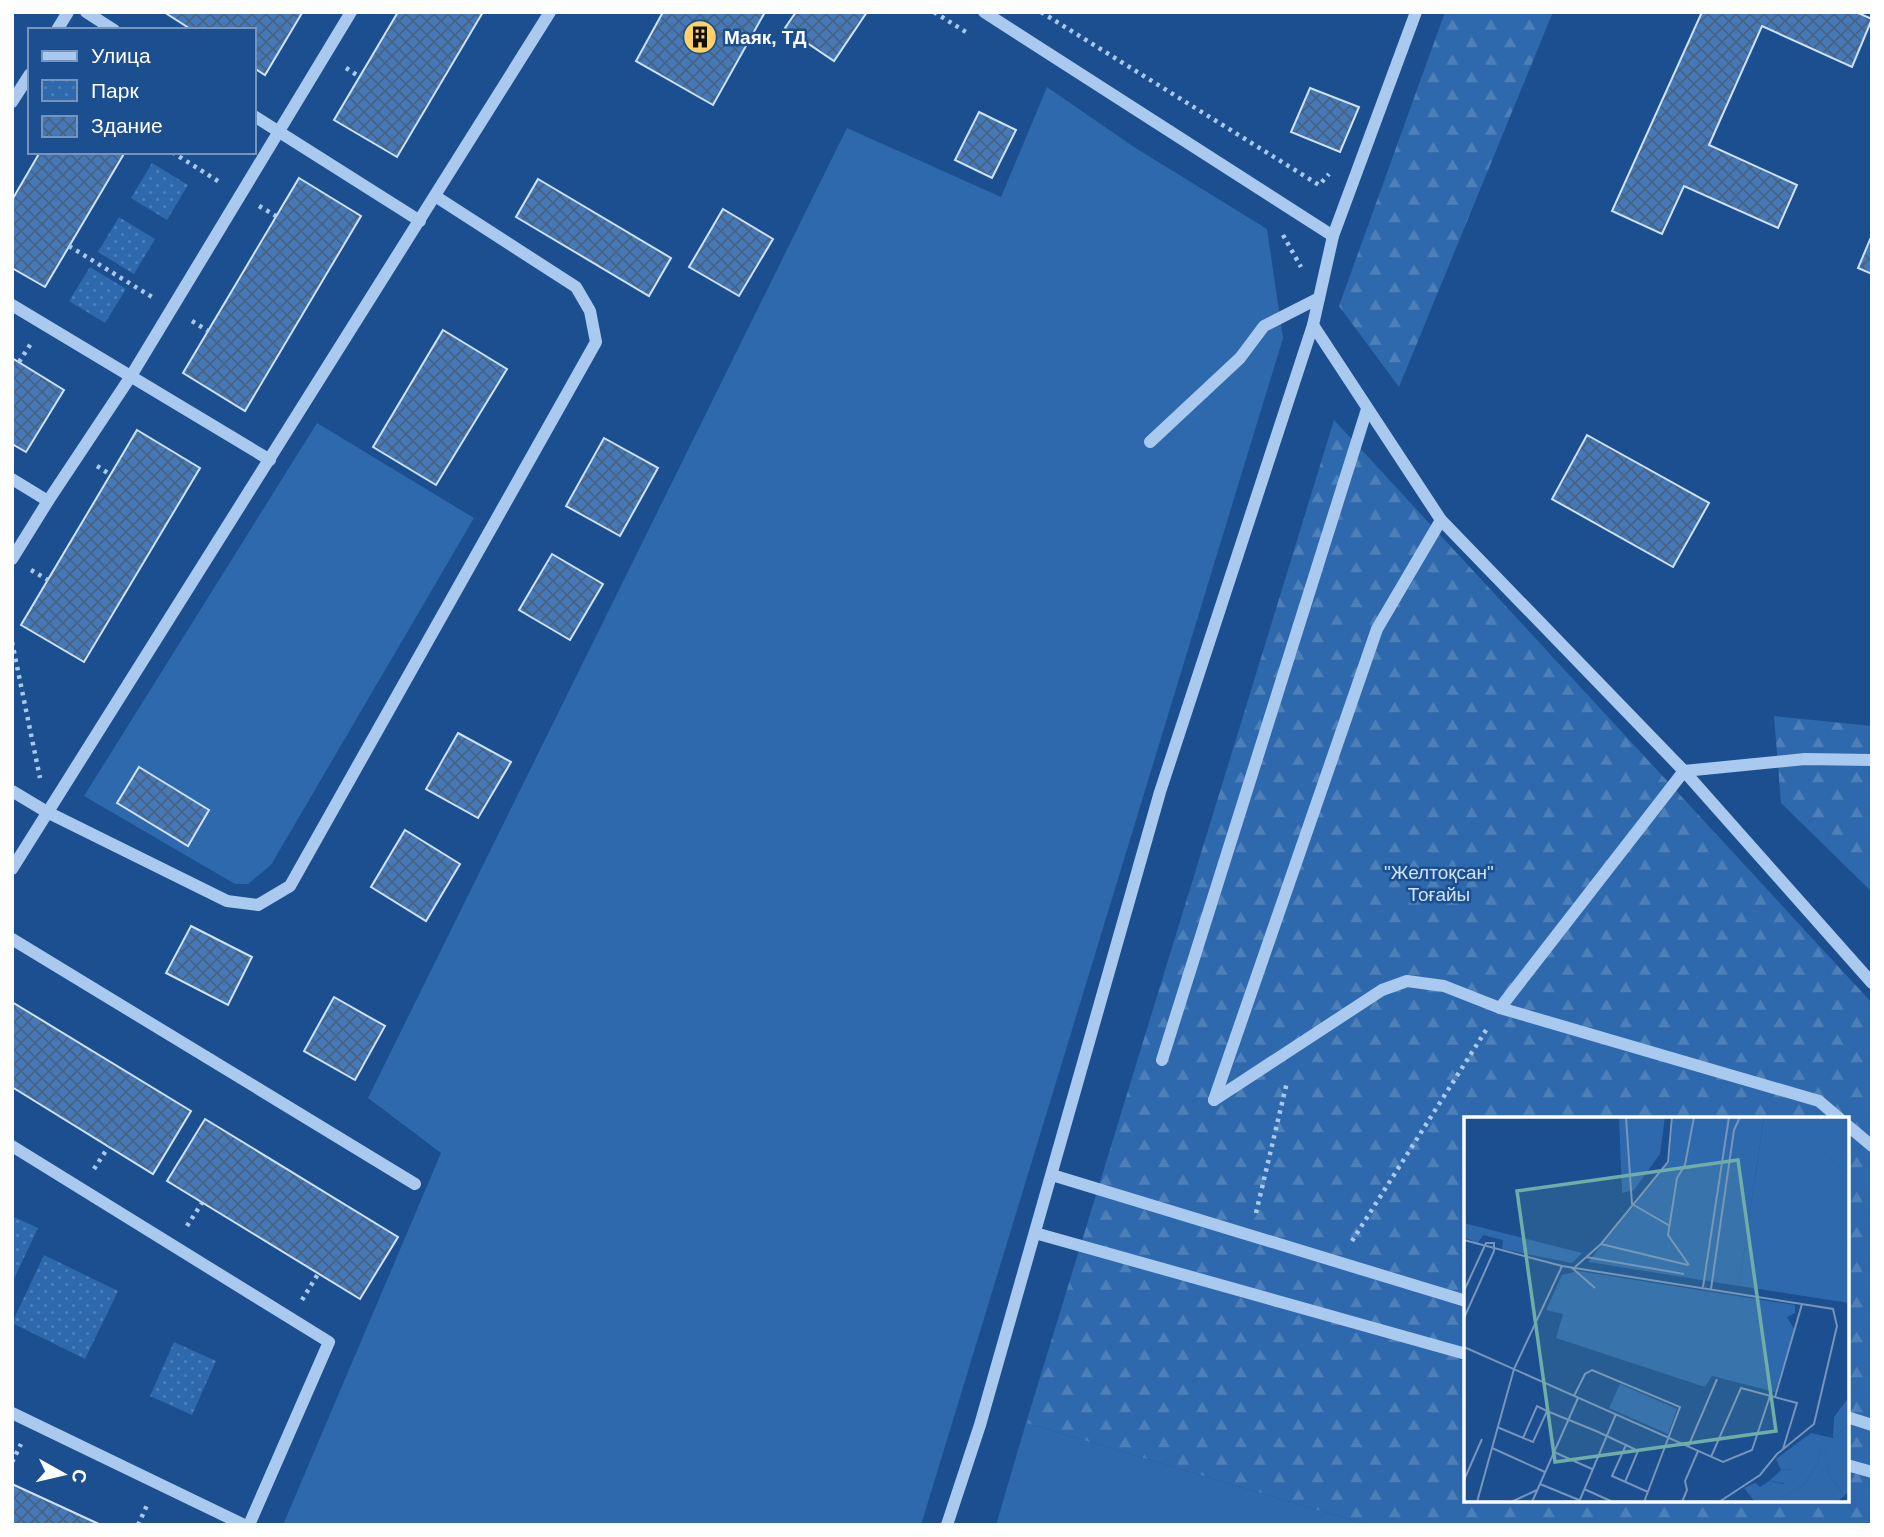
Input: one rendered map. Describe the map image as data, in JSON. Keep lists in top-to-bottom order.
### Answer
{
  "parks": ["\"Желтоқсан\" Тоғайы"],
  "places": {
    "building": ["Маяк, ТД"]
  },
  "legend": ["Улица", "Парк", "Здание"],
  "north": "right"
}
